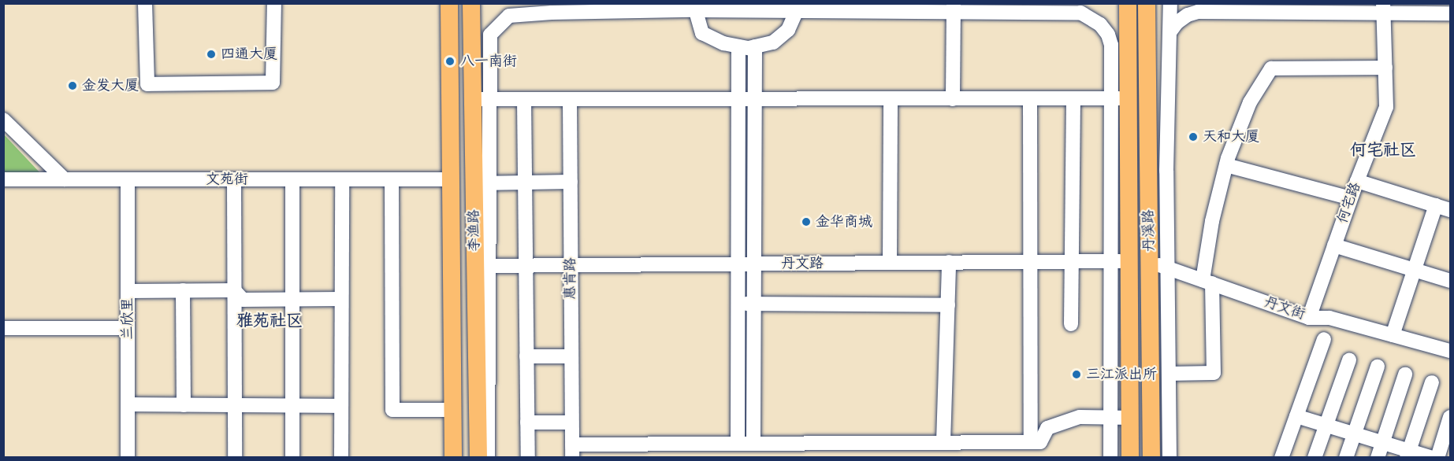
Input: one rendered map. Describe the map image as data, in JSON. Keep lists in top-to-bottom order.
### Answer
{
  "streets": {
    "main road": ["李渔路", "丹溪路"],
    "street": [
      "文苑街",
      "何宅路",
      "丹文路",
      "惠肯路",
      "丹文街",
      "兰欣里"
    ]
  },
  "crossings": [
    ["文苑街", "李渔路"],
    ["文苑街", "兰欣里"],
    ["何宅路", "丹文街"],
    ["李渔路", "丹文路"],
    ["丹溪路", "丹文路"],
    ["丹溪路", "丹文街"],
    ["丹文路", "惠肯路"]
  ],
  "districts": ["何宅社区", "雅苑社区"],
  "places": [
    "四通大厦",
    "八一南街",
    "金发大厦",
    "天和大厦",
    "金华商城",
    "三江派出所"
  ]
}
